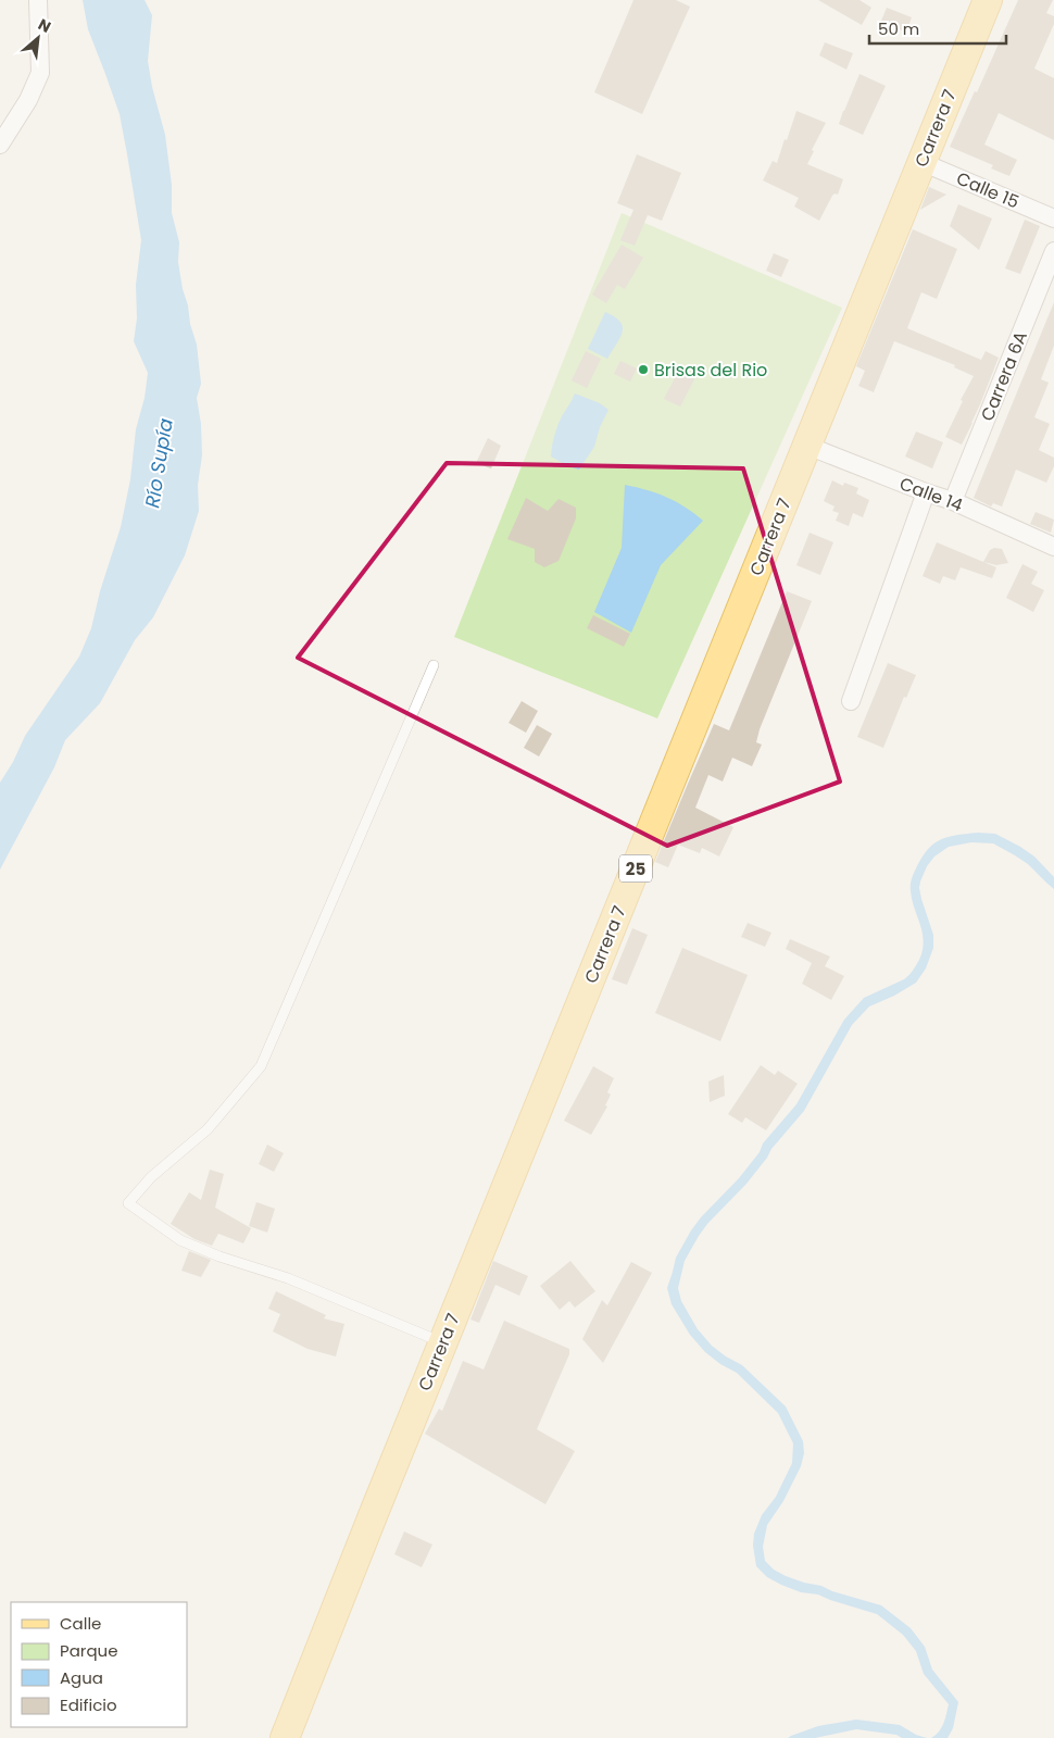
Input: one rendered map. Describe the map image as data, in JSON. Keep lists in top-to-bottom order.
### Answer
{
  "streets": {
    "main road": ["Carrera 7", "25"],
    "street": ["Calle 15", "Carrera 6A", "Calle 14"]
  },
  "crossings": [
    ["Carrera 7", "Calle 15"],
    ["Carrera 7", "Calle 14"],
    ["Carrera 6A", "Calle 14"]
  ],
  "water": ["Río Supía"],
  "places": ["Brisas del Rio"],
  "legend": [
    "Calle",
    "Parque",
    "Agua",
    "Edificio"
  ],
  "scale_bar": "50 m",
  "north": "top right"
}
